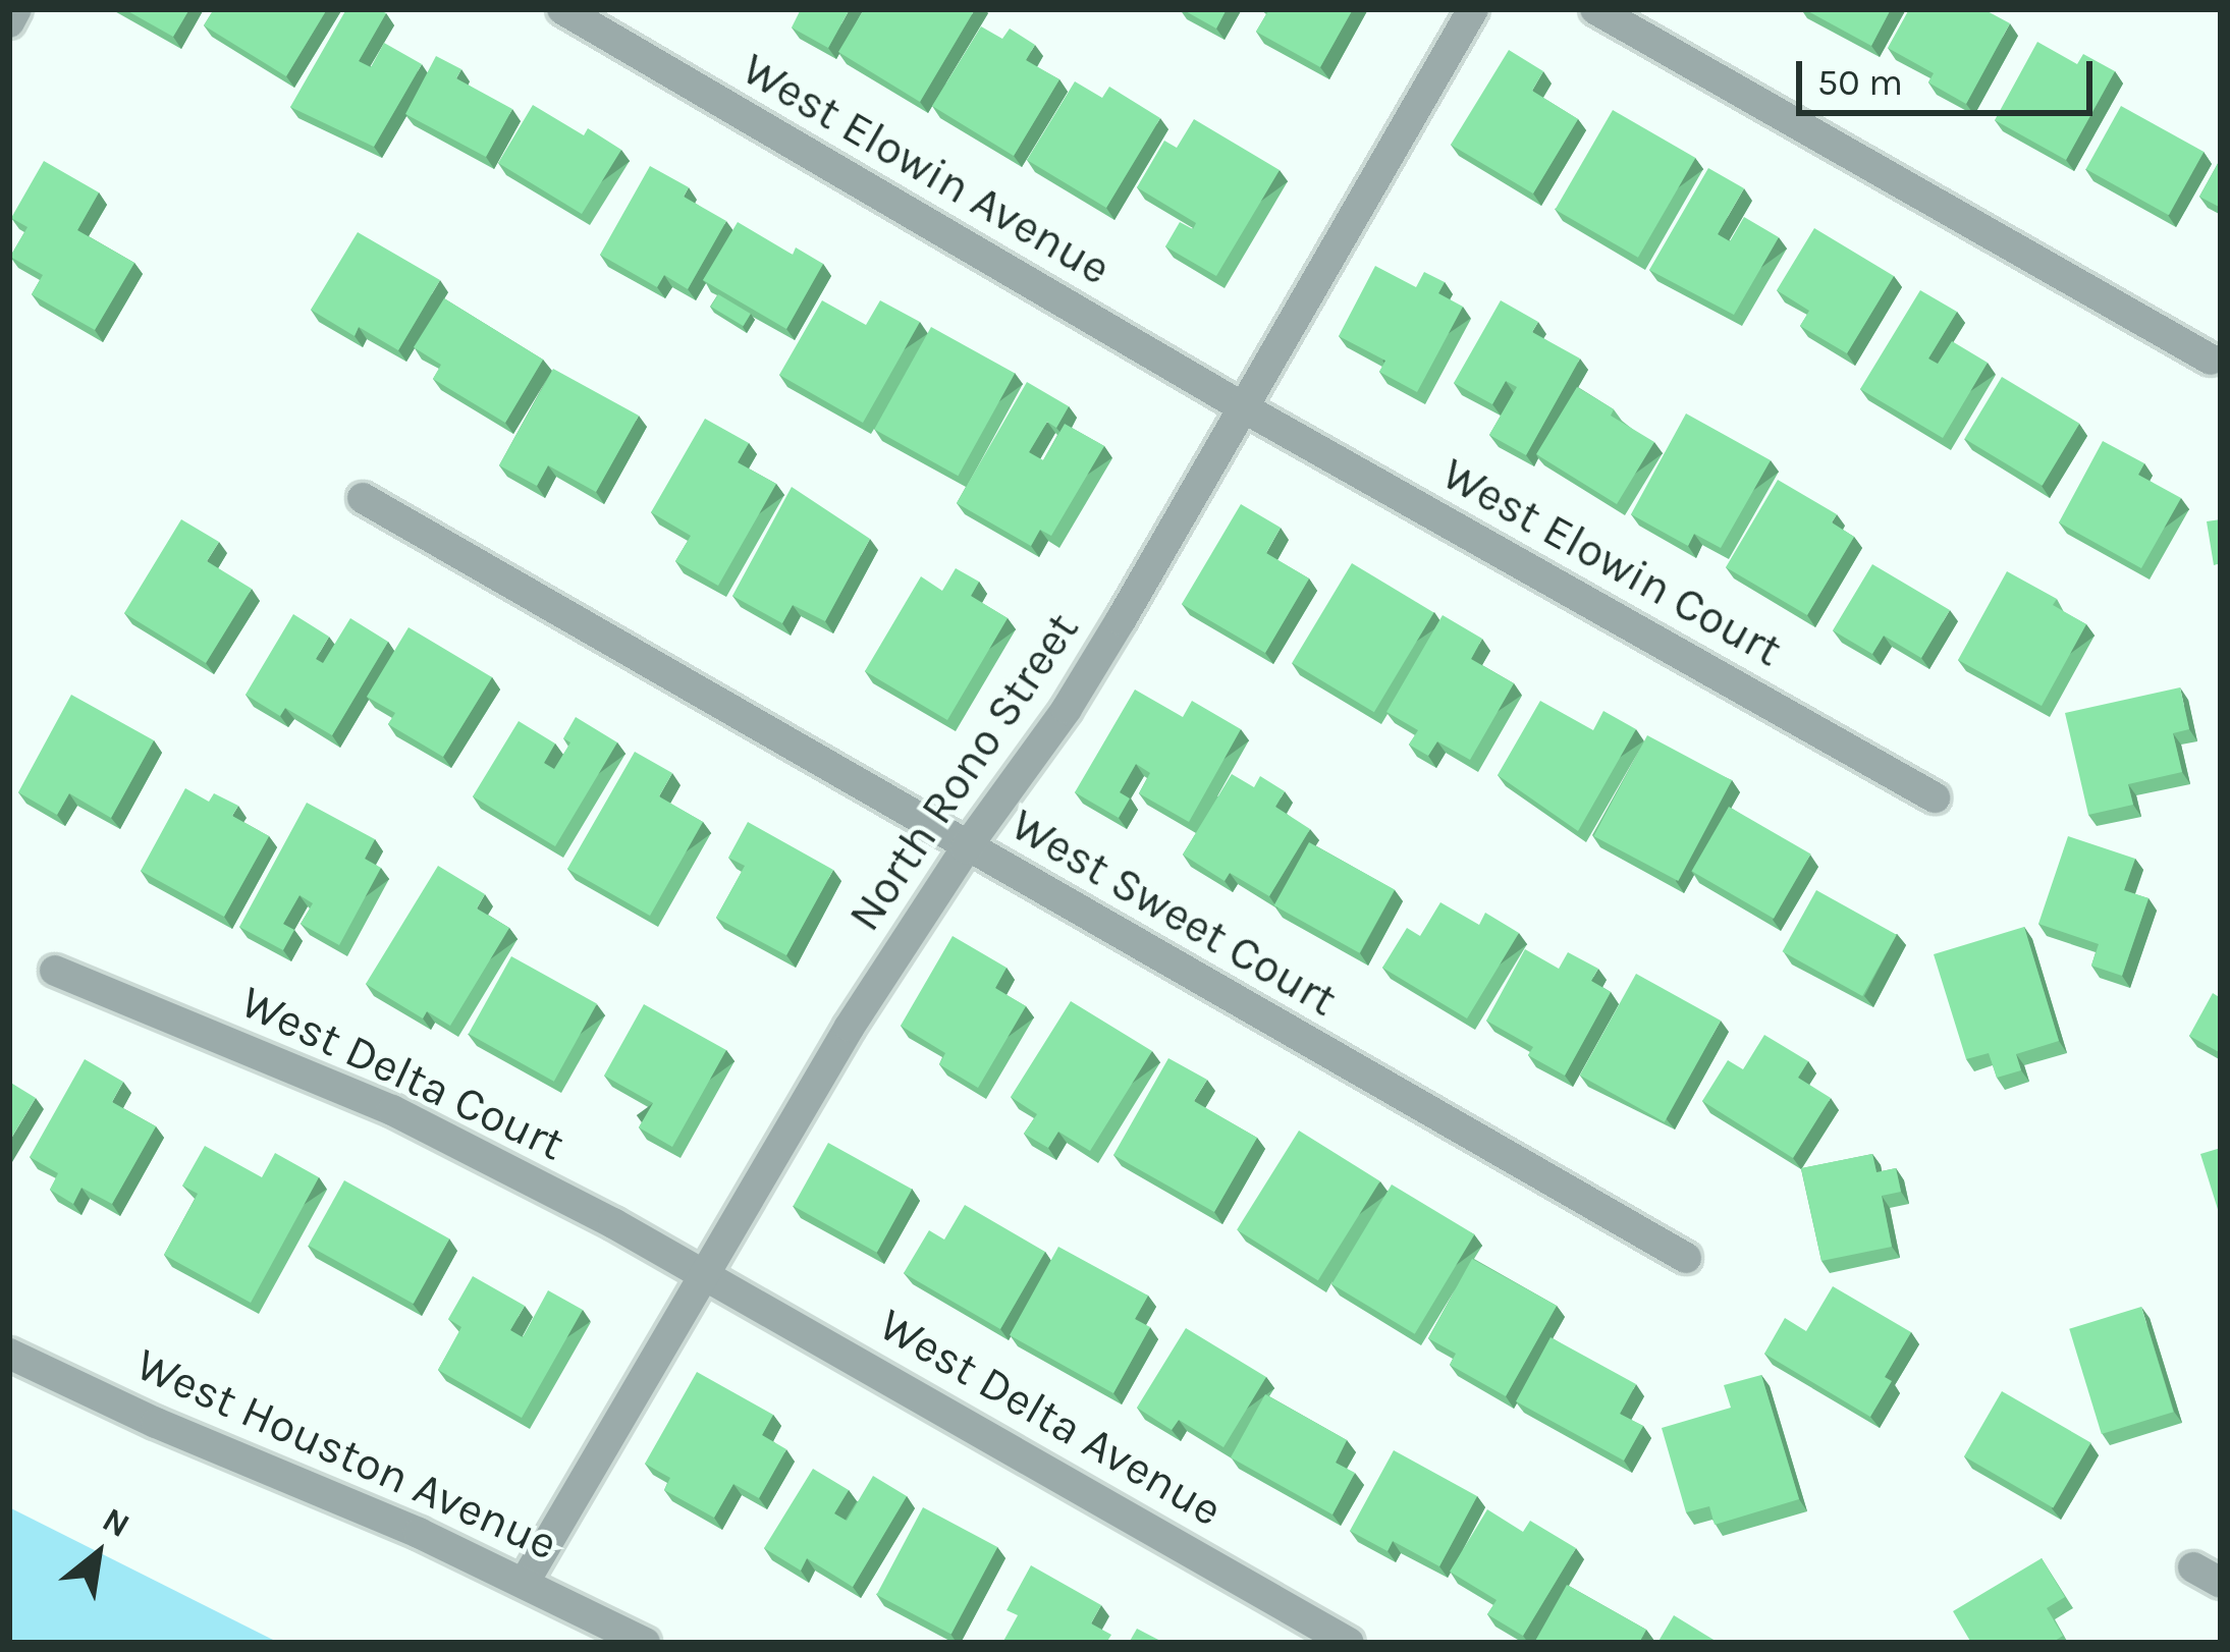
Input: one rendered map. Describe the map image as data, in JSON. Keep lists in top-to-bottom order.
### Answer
{
  "streets": {
    "street": [
      "West Elowin Avenue",
      "West Elowin Court",
      "North Rono Street",
      "West Sweet Court",
      "West Delta Court",
      "West Delta Avenue",
      "West Houston Avenue"
    ]
  },
  "crossings": [
    ["West Elowin Avenue", "West Elowin Court"],
    ["West Elowin Avenue", "North Rono Street"],
    ["West Elowin Court", "North Rono Street"],
    ["North Rono Street", "West Sweet Court"],
    ["North Rono Street", "West Delta Court"],
    ["North Rono Street", "West Delta Avenue"],
    ["North Rono Street", "West Houston Avenue"],
    ["West Delta Court", "West Delta Avenue"]
  ],
  "scale_bar": "50 m",
  "north": "top right"
}
